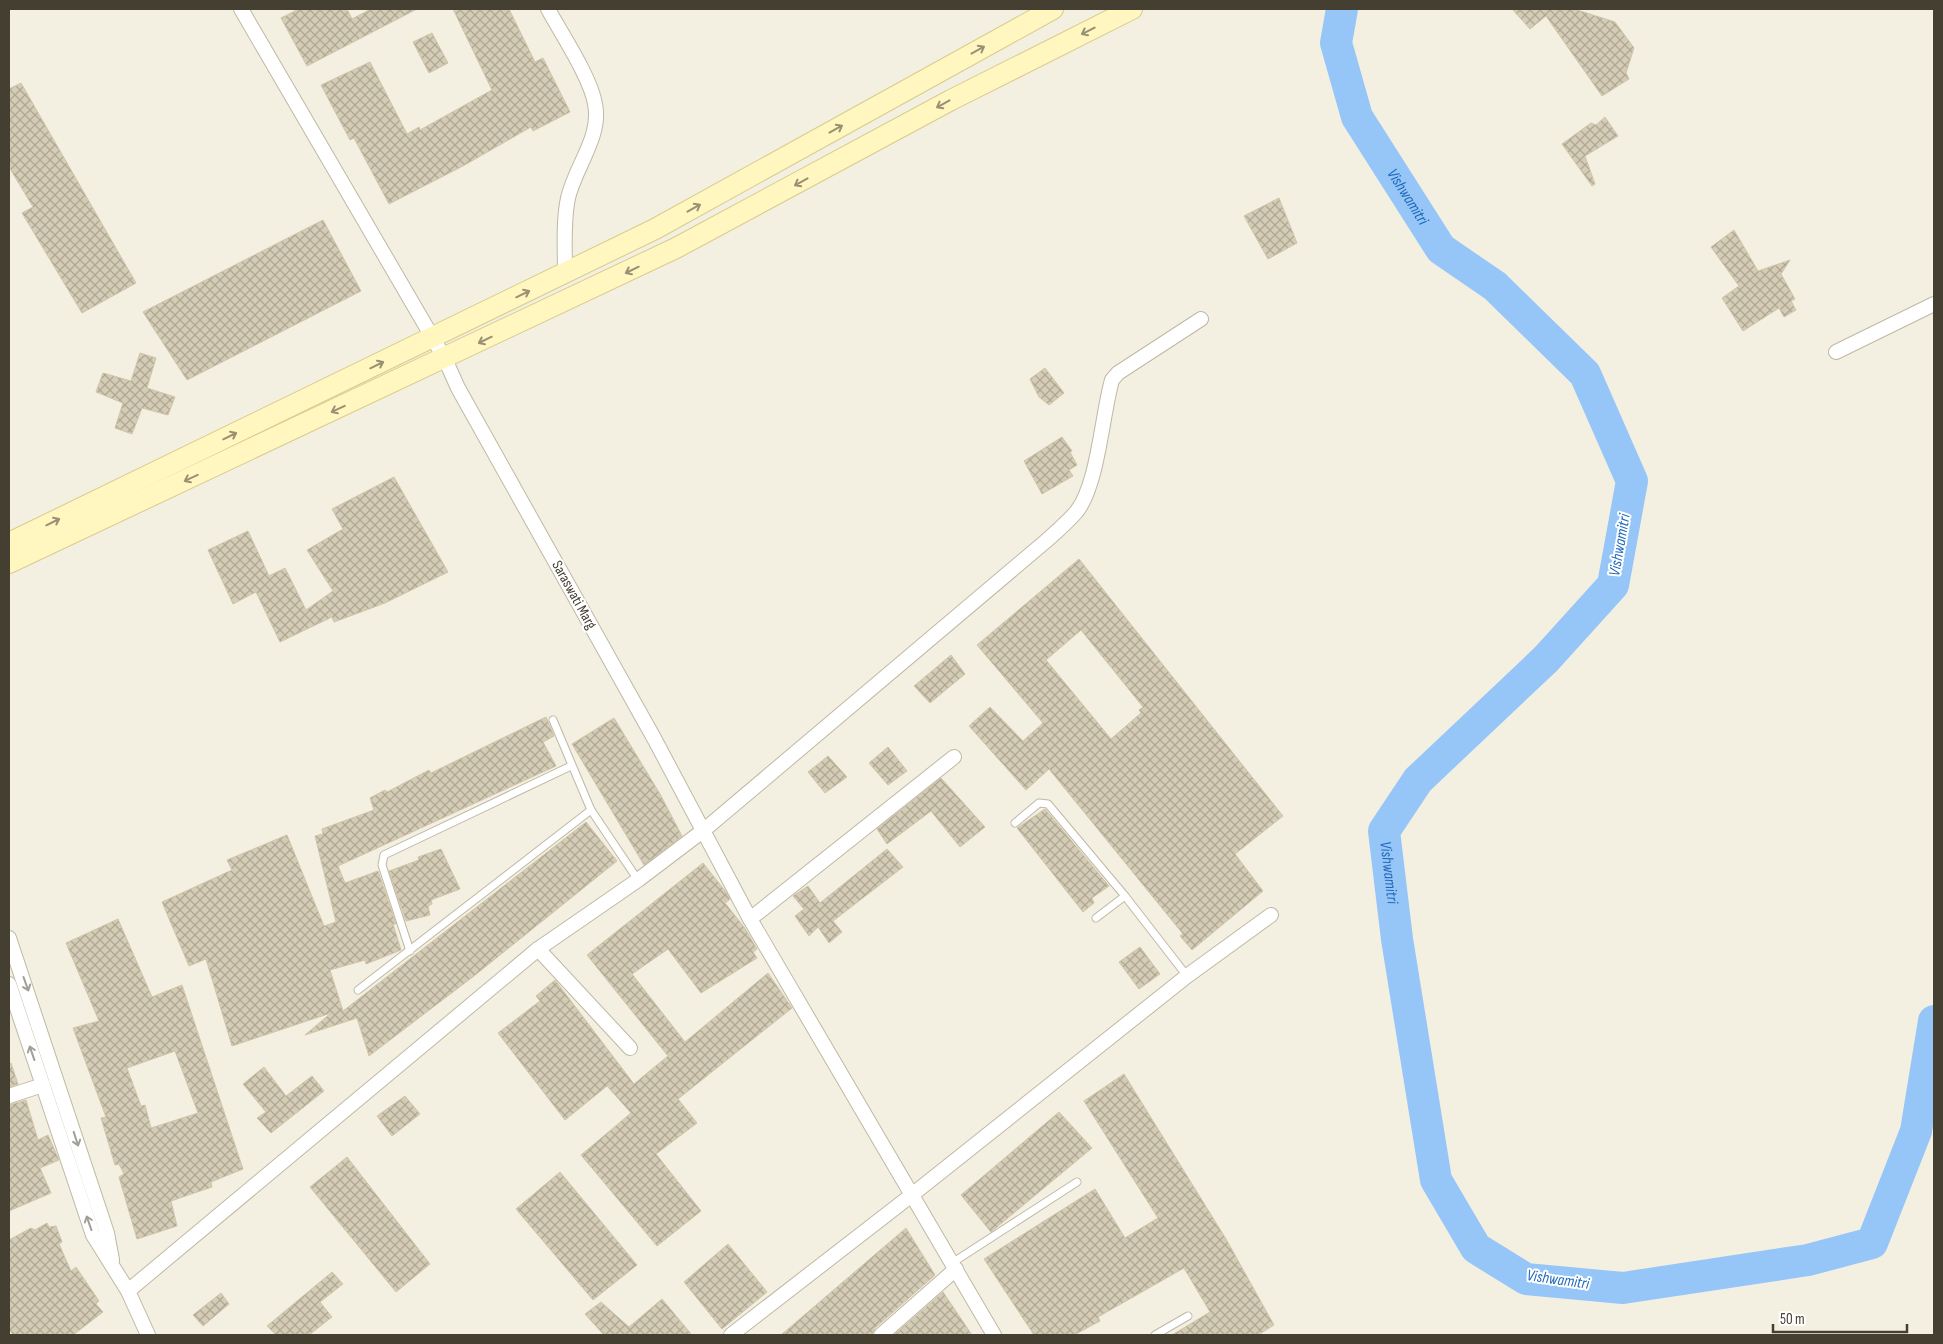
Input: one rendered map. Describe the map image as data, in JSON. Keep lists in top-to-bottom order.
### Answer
{
  "streets": {
    "street": ["Saraswati Marg"]
  },
  "water": ["Vishwamitri"],
  "scale_bar": "50 m"
}
